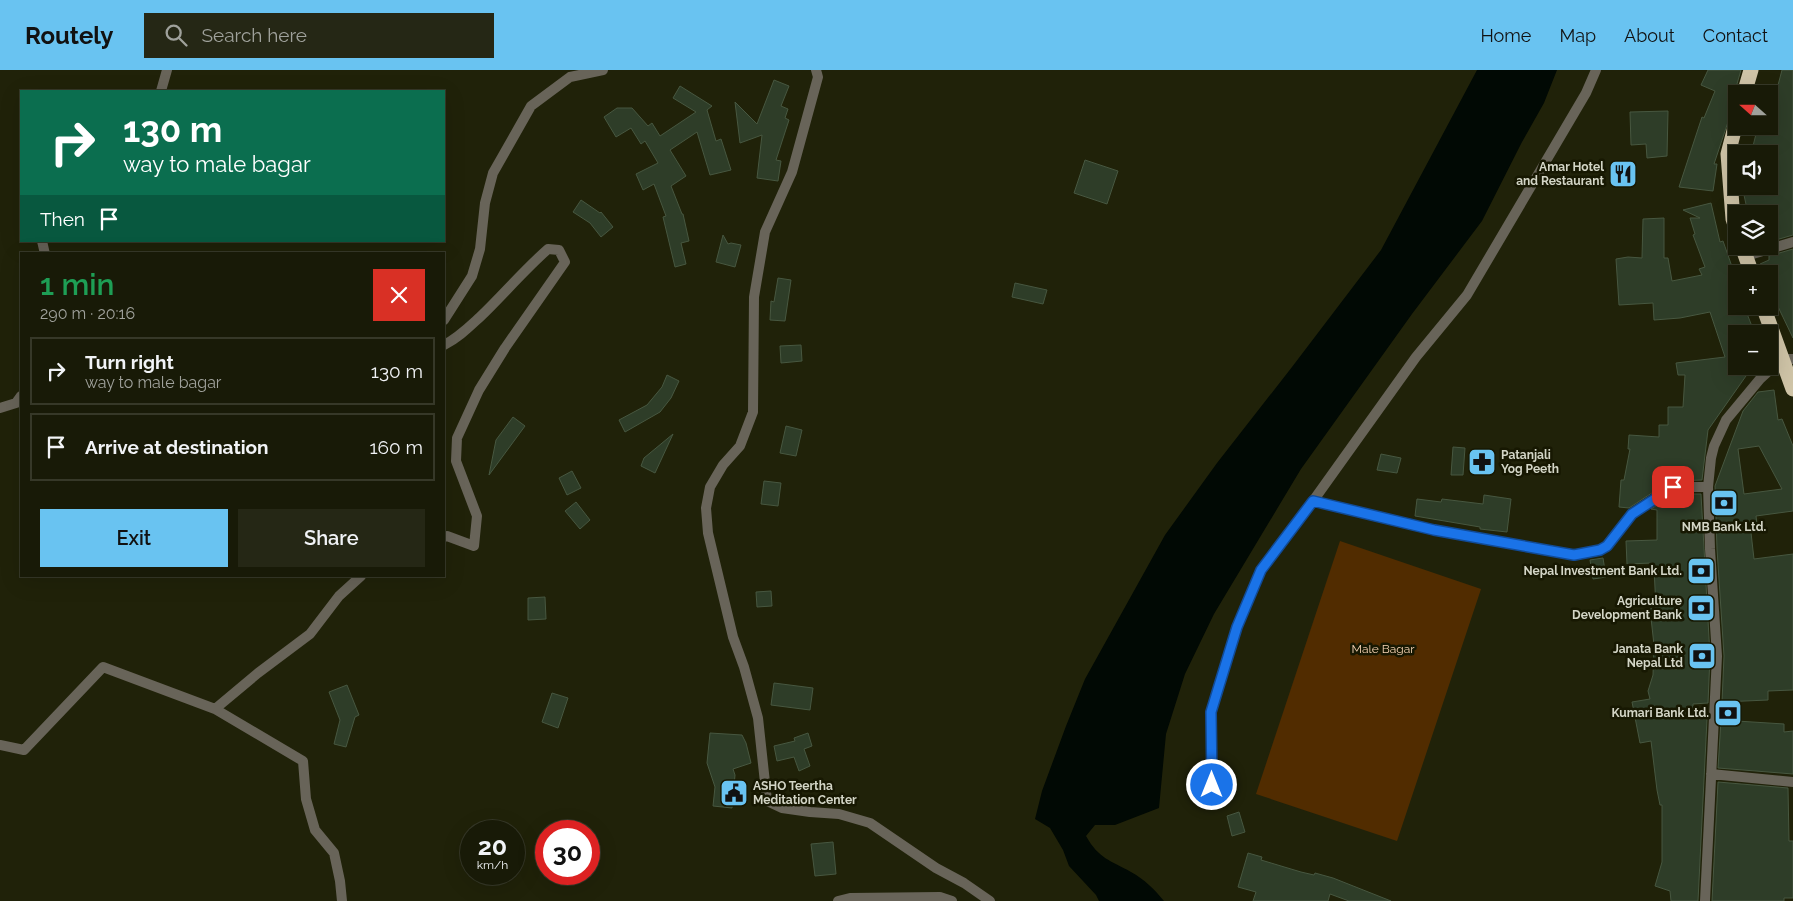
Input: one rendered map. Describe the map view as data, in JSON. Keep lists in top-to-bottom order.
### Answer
{
  "parks": ["Male Bagar"],
  "places": {
    "restaurant": ["Amar Hotel and Restaurant"],
    "pharmacy": ["Patanjali Yog Peeth"],
    "bank": [
      "NMB Bank Ltd.",
      "Nepal Investment Bank Ltd.",
      "Agriculture Development Bank",
      "Janata Bank Nepal Ltd",
      "Kumari Bank Ltd."
    ],
    "public building": ["ASHO Teertha Meditation Center"]
  },
  "north": "left",
  "page": {
    "header": "Routely",
    "search": "Search here",
    "nav": [
      "Home",
      "Map",
      "About",
      "Contact"
    ],
    "map_buttons": ["+", "−"],
    "turn": ["130 m", "way to male bagar"],
    "then": "Then",
    "heading": ["1 min", "290 m · 20:16"],
    "list": [
      {
        "name": "Turn right",
        "note": "way to male bagar",
        "value": "130 m"
      },
      {
        "name": "Arrive at destination",
        "value": "160 m"
      }
    ],
    "buttons": ["Exit", "Share"],
    "speed": "20 km/h",
    "limit": "30"
  }
}
